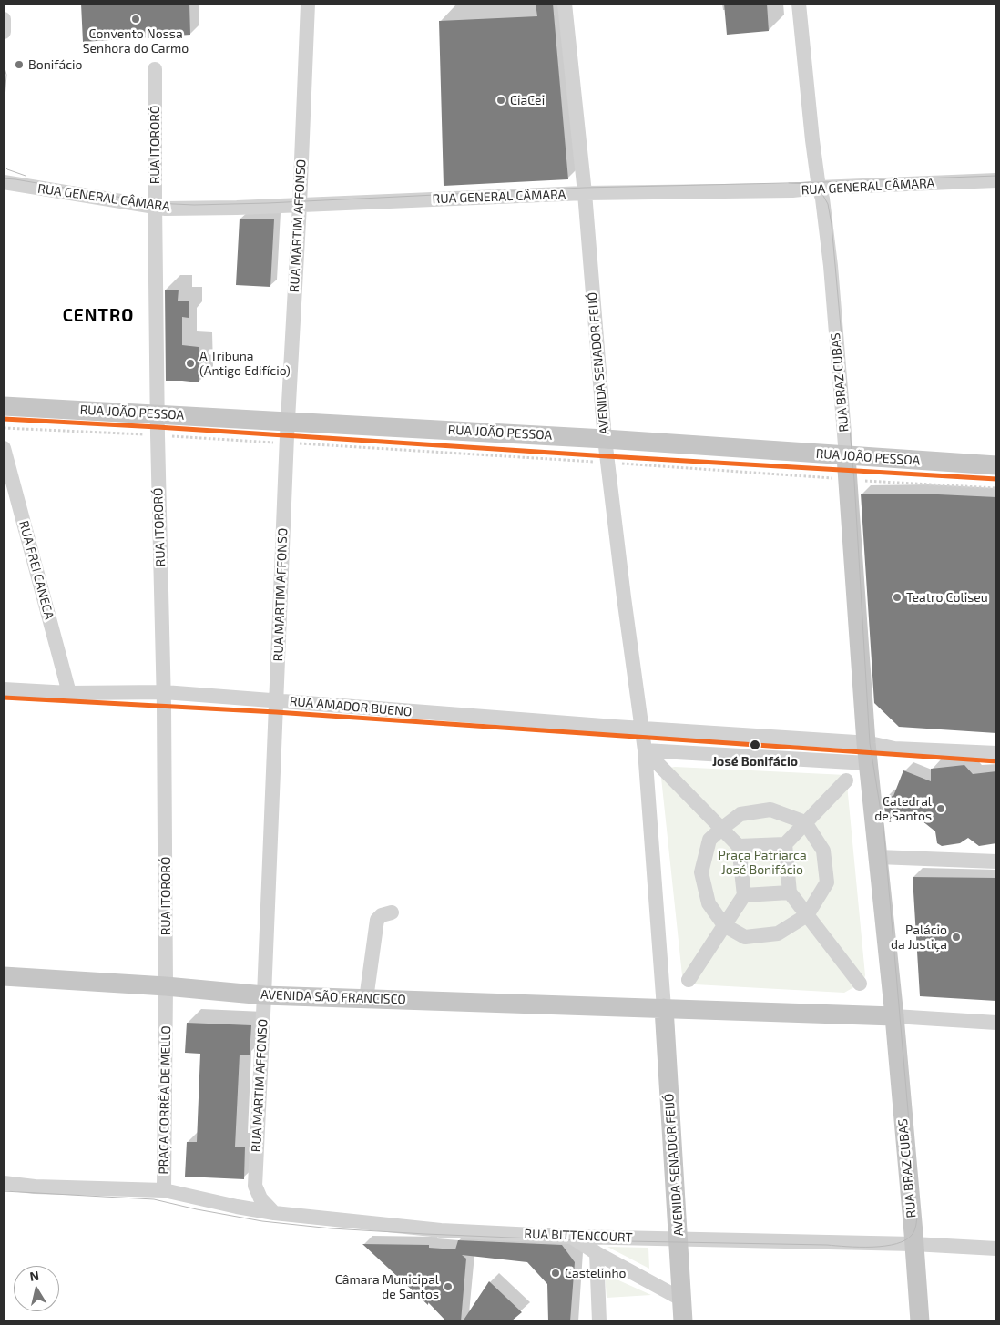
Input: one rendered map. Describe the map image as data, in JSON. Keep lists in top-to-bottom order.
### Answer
{
  "streets": {
    "main road": [
      "AVENIDA SENADOR FEIJÓ",
      "RUA BRAZ CUBAS",
      "RUA JOÃO PESSOA",
      "AVENIDA SÃO FRANCISCO"
    ],
    "street": [
      "RUA ITORORÓ",
      "RUA GENERAL CÂMARA",
      "RUA MARTIM AFFONSO",
      "RUA FREI CANECA",
      "RUA AMADOR BUENO",
      "PRAÇA CORRÊA DE MELLO",
      "RUA BITTENCOURT"
    ]
  },
  "crossings": [
    ["RUA ITORORÓ", "RUA GENERAL CÂMARA"],
    ["RUA ITORORÓ", "RUA JOÃO PESSOA"],
    ["RUA ITORORÓ", "RUA AMADOR BUENO"],
    ["RUA ITORORÓ", "AVENIDA SÃO FRANCISCO"],
    ["RUA ITORORÓ", "PRAÇA CORRÊA DE MELLO"],
    ["RUA GENERAL CÂMARA", "RUA MARTIM AFFONSO"],
    ["RUA GENERAL CÂMARA", "AVENIDA SENADOR FEIJÓ"],
    ["RUA GENERAL CÂMARA", "RUA BRAZ CUBAS"],
    ["RUA MARTIM AFFONSO", "RUA JOÃO PESSOA"],
    ["RUA MARTIM AFFONSO", "RUA AMADOR BUENO"],
    ["RUA MARTIM AFFONSO", "AVENIDA SÃO FRANCISCO"],
    ["AVENIDA SENADOR FEIJÓ", "RUA JOÃO PESSOA"],
    ["AVENIDA SENADOR FEIJÓ", "RUA AMADOR BUENO"],
    ["AVENIDA SENADOR FEIJÓ", "AVENIDA SÃO FRANCISCO"],
    ["AVENIDA SENADOR FEIJÓ", "RUA BITTENCOURT"],
    ["RUA BRAZ CUBAS", "RUA JOÃO PESSOA"],
    ["RUA BRAZ CUBAS", "RUA AMADOR BUENO"],
    ["RUA BRAZ CUBAS", "RUA BITTENCOURT"],
    ["RUA FREI CANECA", "RUA AMADOR BUENO"],
    ["AVENIDA SÃO FRANCISCO", "PRAÇA CORRÊA DE MELLO"],
    ["PRAÇA CORRÊA DE MELLO", "RUA BITTENCOURT"]
  ],
  "districts": ["CENTRO"],
  "parks": ["Praça Patriarca José Bonifácio"],
  "places": [
    "Convento Nossa Senhora do Carmo",
    "Bonifácio",
    "CiaCei",
    "A Tribuna (Antigo Edifício)",
    "Teatro Coliseu",
    "José Bonifácio",
    "Catedral de Santos",
    "Palácio da Justiça",
    "Castelinho",
    "Câmara Municipal de Santos"
  ],
  "north": "top"
}
